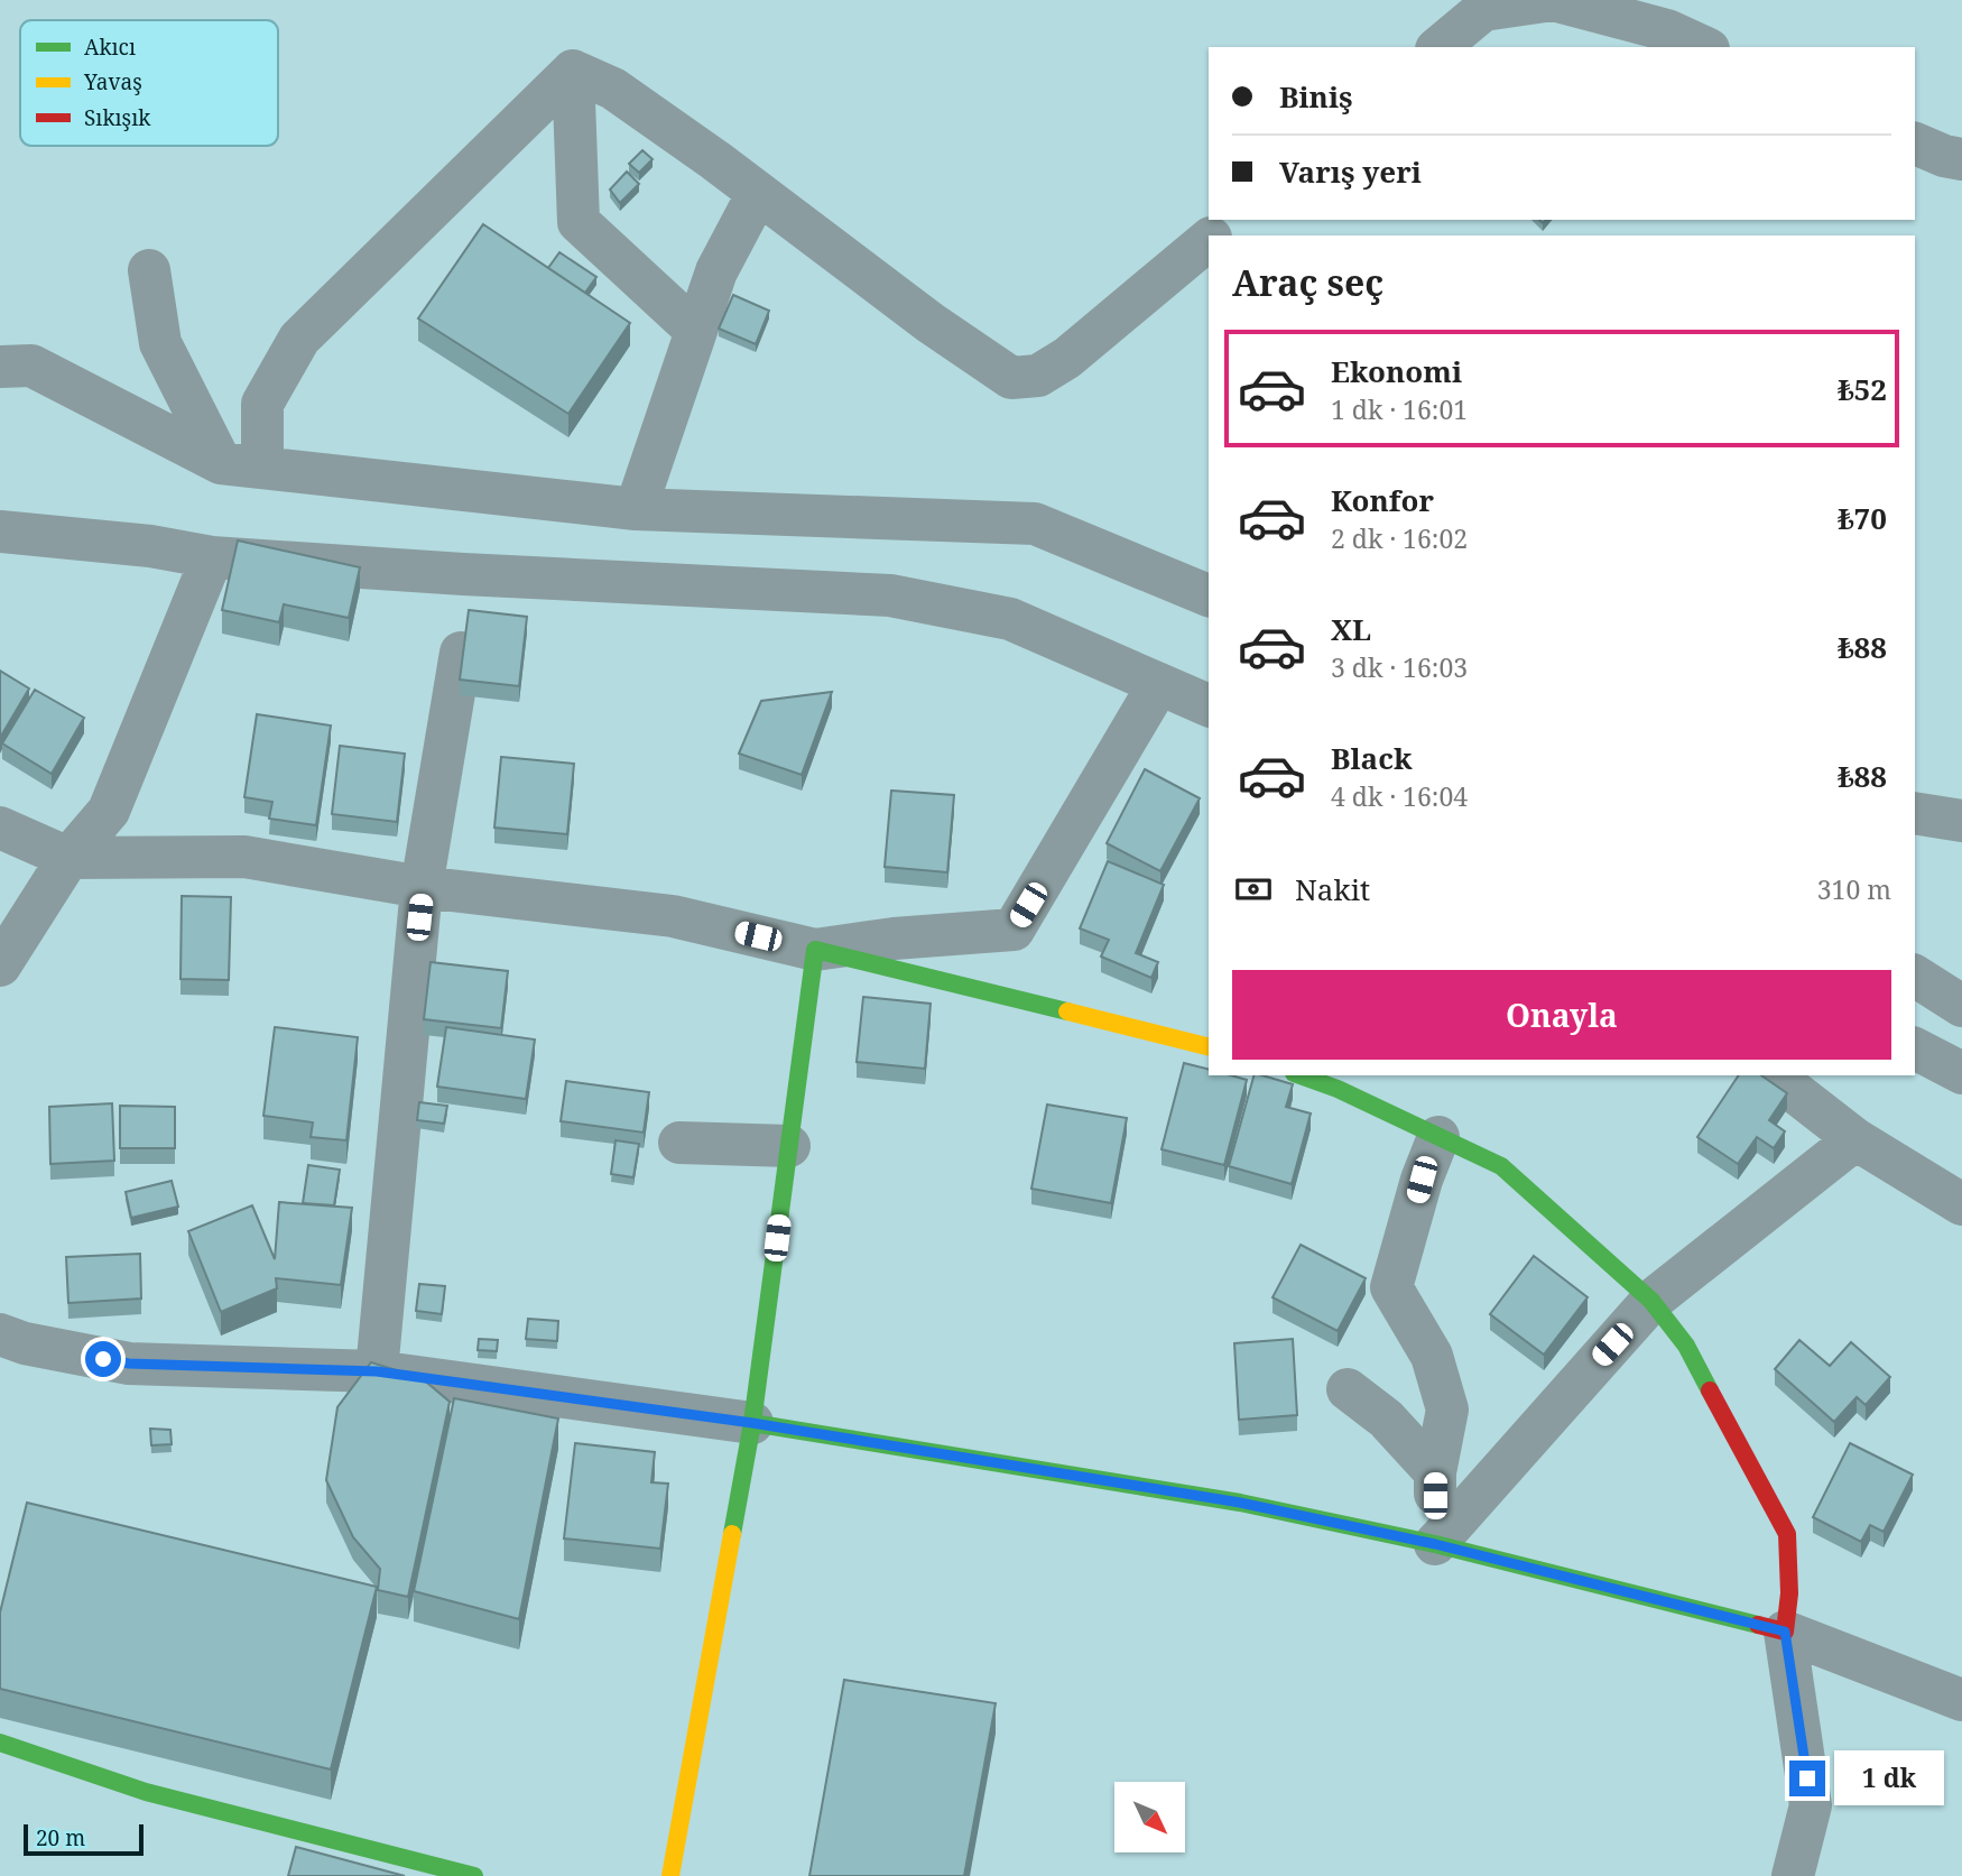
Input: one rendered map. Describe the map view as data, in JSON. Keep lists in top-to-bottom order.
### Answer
{
  "legend": ["Akıcı", "Yavaş", "Sıkışık"],
  "scale_bar": "20 m",
  "north": "bottom right",
  "page": {
    "banner": ["Biniş", "Varış yeri"],
    "heading": "Araç seç",
    "list": [
      {
        "name": "Ekonomi",
        "note": "1 dk · 16:01",
        "value": "₺52"
      },
      {
        "name": "Konfor",
        "note": "2 dk · 16:02",
        "value": "₺70"
      },
      {
        "name": "XL",
        "note": "3 dk · 16:03",
        "value": "₺88"
      },
      {
        "name": "Black",
        "note": "4 dk · 16:04",
        "value": "₺88"
      }
    ],
    "pay": ["Nakit", "310 m"],
    "buttons": "Onayla",
    "bubble": "1 dk",
    "scale": "20 m"
  }
}
